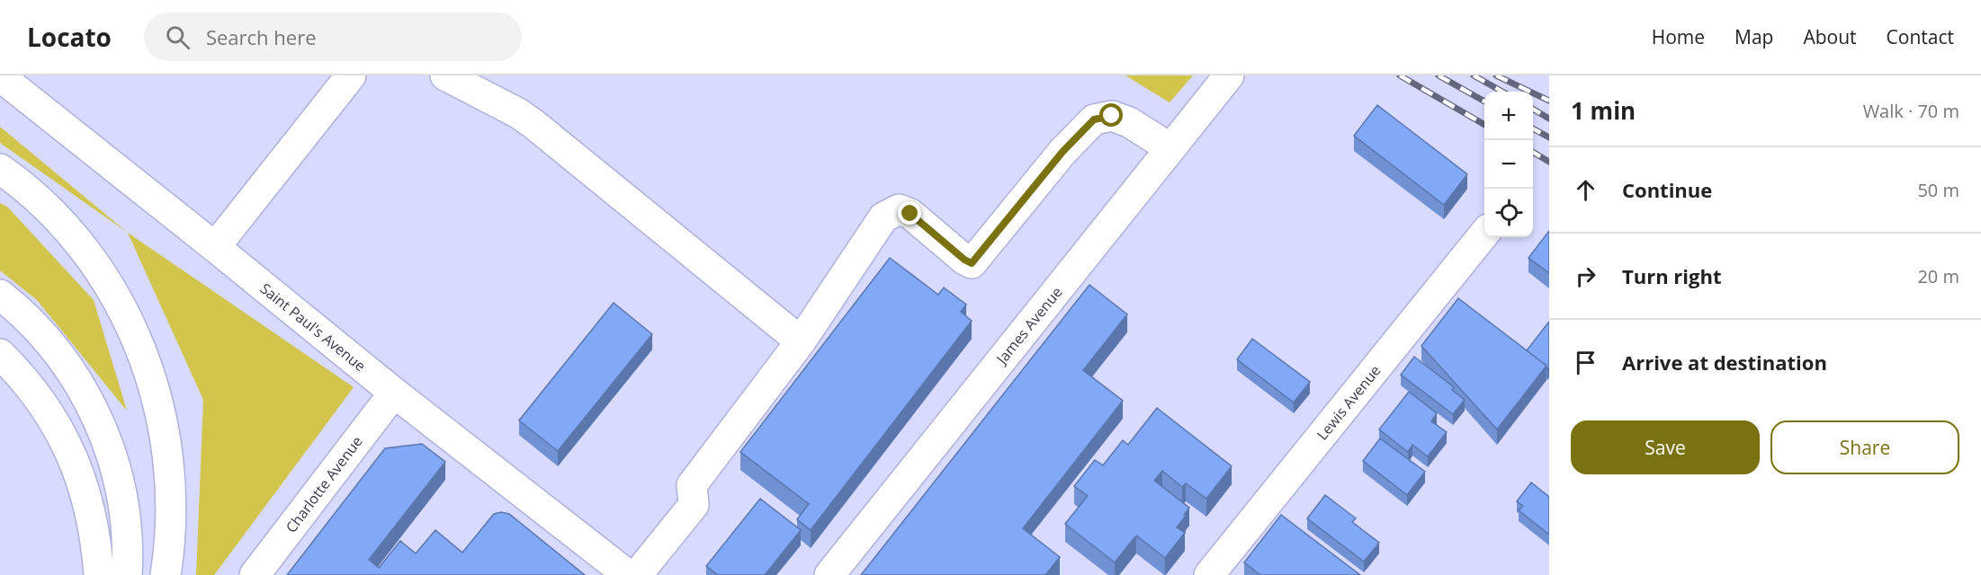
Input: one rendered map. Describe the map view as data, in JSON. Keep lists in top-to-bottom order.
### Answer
{
  "streets": {
    "main road": [
      "James Avenue",
      "Saint Paul's Avenue",
      "Lewis Avenue",
      "Charlotte Avenue"
    ]
  },
  "crossings": [
    ["Saint Paul's Avenue", "Charlotte Avenue"]
  ],
  "page": {
    "header": "Locato",
    "search": "Search here",
    "nav": [
      "Home",
      "Map",
      "About",
      "Contact"
    ],
    "heading": ["1 min", "Walk · 70 m"],
    "map_buttons": ["+", "−"],
    "list": [
      ["Continue", "50 m"],
      ["Turn right", "20 m"],
      "Arrive at destination"
    ],
    "buttons": ["Save", "Share"]
  }
}
